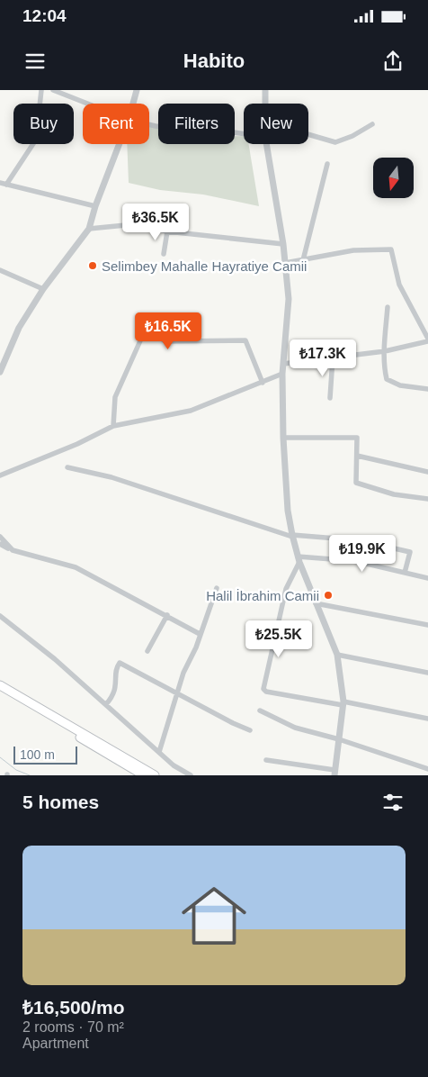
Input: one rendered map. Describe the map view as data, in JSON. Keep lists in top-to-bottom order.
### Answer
{
  "places": ["Selimbey Mahalle Hayratiye Camii", "Halil İbrahim Camii"],
  "scale_bar": "100 m",
  "north": "bottom",
  "page": {
    "status": "12:04",
    "header": "Habito",
    "chip": [
      "Buy",
      "Rent",
      "Filters",
      "New"
    ],
    "price": [
      "₺36.5K",
      "₺16.5K",
      "₺17.3K",
      "₺19.9K",
      "₺25.5K"
    ],
    "scale": "100 m",
    "heading": "5 homes",
    "list": [
      {
        "name": "₺16,500/mo",
        "note": "2 rooms · 70 m² · Apartment"
      }
    ]
  }
}
